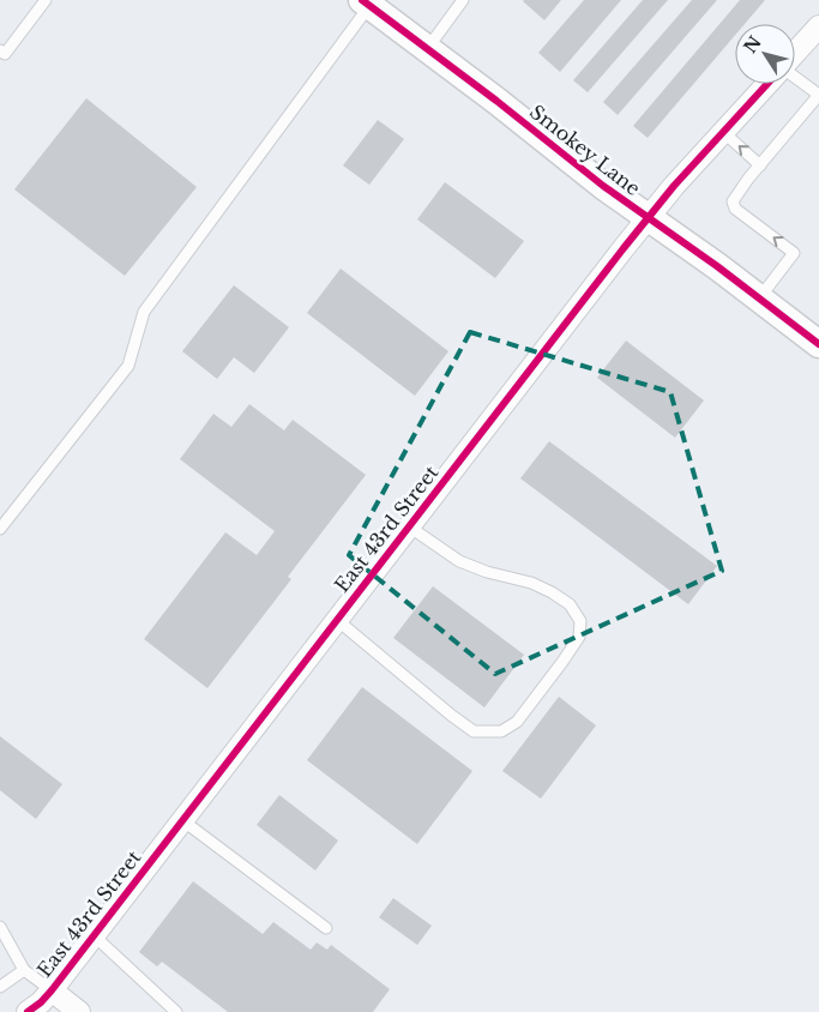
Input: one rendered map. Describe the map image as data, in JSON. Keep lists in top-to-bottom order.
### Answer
{
  "streets": {
    "street": ["Smokey Lane", "East 43rd Street"]
  },
  "crossings": [
    ["Smokey Lane", "East 43rd Street"]
  ],
  "north": "top left"
}
